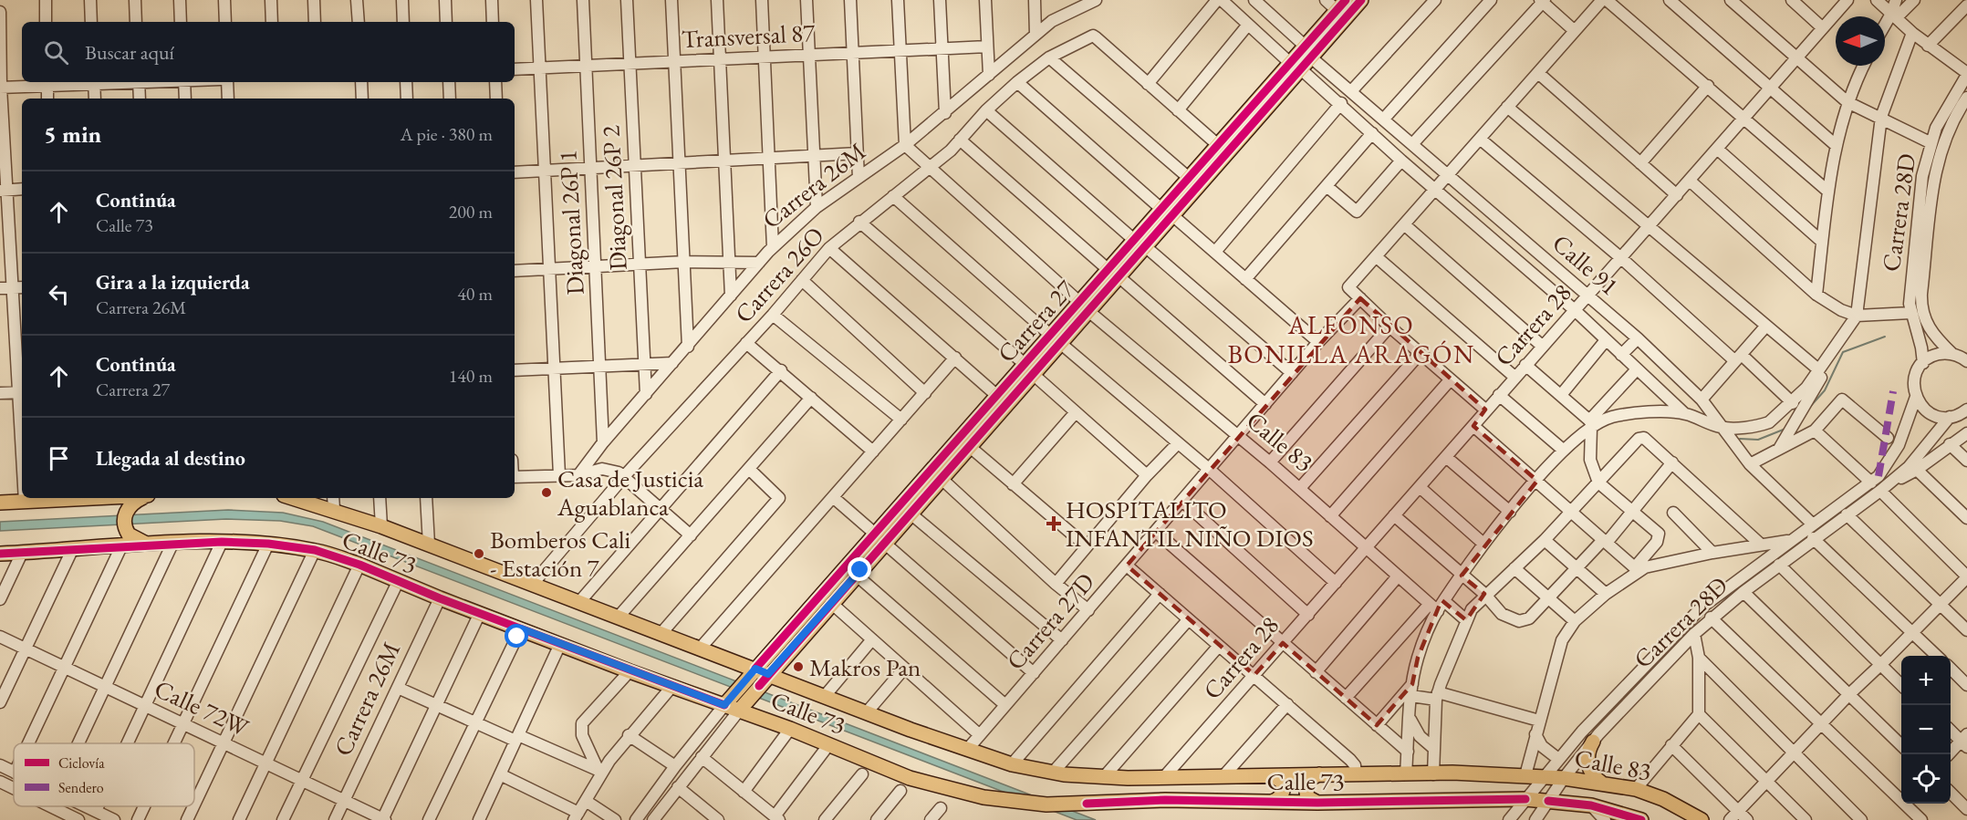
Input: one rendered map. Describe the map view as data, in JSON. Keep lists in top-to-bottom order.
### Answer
{
  "streets": {
    "main road": ["Carrera 27", "Calle 83", "Calle 73"],
    "street": [
      "Transversal 87",
      "Carrera 26M",
      "Diagonal 26P 2",
      "Carrera 28D",
      "Diagonal 26P 1",
      "Calle 91",
      "Carrera 26O",
      "Carrera 28",
      "Carrera 27D",
      "Calle 72W"
    ]
  },
  "crossings": [
    ["Transversal 87", "Diagonal 26P 2"],
    ["Transversal 87", "Diagonal 26P 1"],
    ["Carrera 26M", "Diagonal 26P 2"],
    ["Carrera 26M", "Diagonal 26P 1"],
    ["Carrera 26M", "Calle 83"],
    ["Carrera 26M", "Calle 73"],
    ["Carrera 26M", "Calle 72W"],
    ["Carrera 28D", "Calle 91"],
    ["Carrera 28D", "Calle 83"],
    ["Carrera 28D", "Calle 73"],
    ["Calle 91", "Carrera 27"],
    ["Calle 91", "Carrera 28"],
    ["Carrera 26O", "Calle 83"],
    ["Carrera 26O", "Calle 73"],
    ["Carrera 27", "Calle 83"],
    ["Carrera 27", "Calle 73"],
    ["Carrera 28", "Calle 83"],
    ["Carrera 28", "Calle 73"],
    ["Calle 83", "Calle 73"],
    ["Calle 83", "Carrera 27D"],
    ["Calle 73", "Carrera 27D"]
  ],
  "districts": ["ALFONSO BONILLA ARAGÓN"],
  "places": {
    "other": ["Casa de Justicia Aguablanca", "Bomberos Cali - Estación 7", "Makros Pan"],
    "health": ["HOSPITALITO INFANTIL NIÑO DIOS"]
  },
  "legend": ["Ciclovía", "Sendero"],
  "north": "left",
  "page": {
    "search": "Buscar aquí",
    "heading": ["5 min", "A pie · 380 m"],
    "list": [
      ["Continúa", "Calle 73", "200 m"],
      ["Gira a la izquierda", "Carrera 26M", "40 m"],
      ["Continúa", "Carrera 27", "140 m"],
      "Llegada al destino"
    ],
    "map_buttons": ["+", "−"]
  }
}
